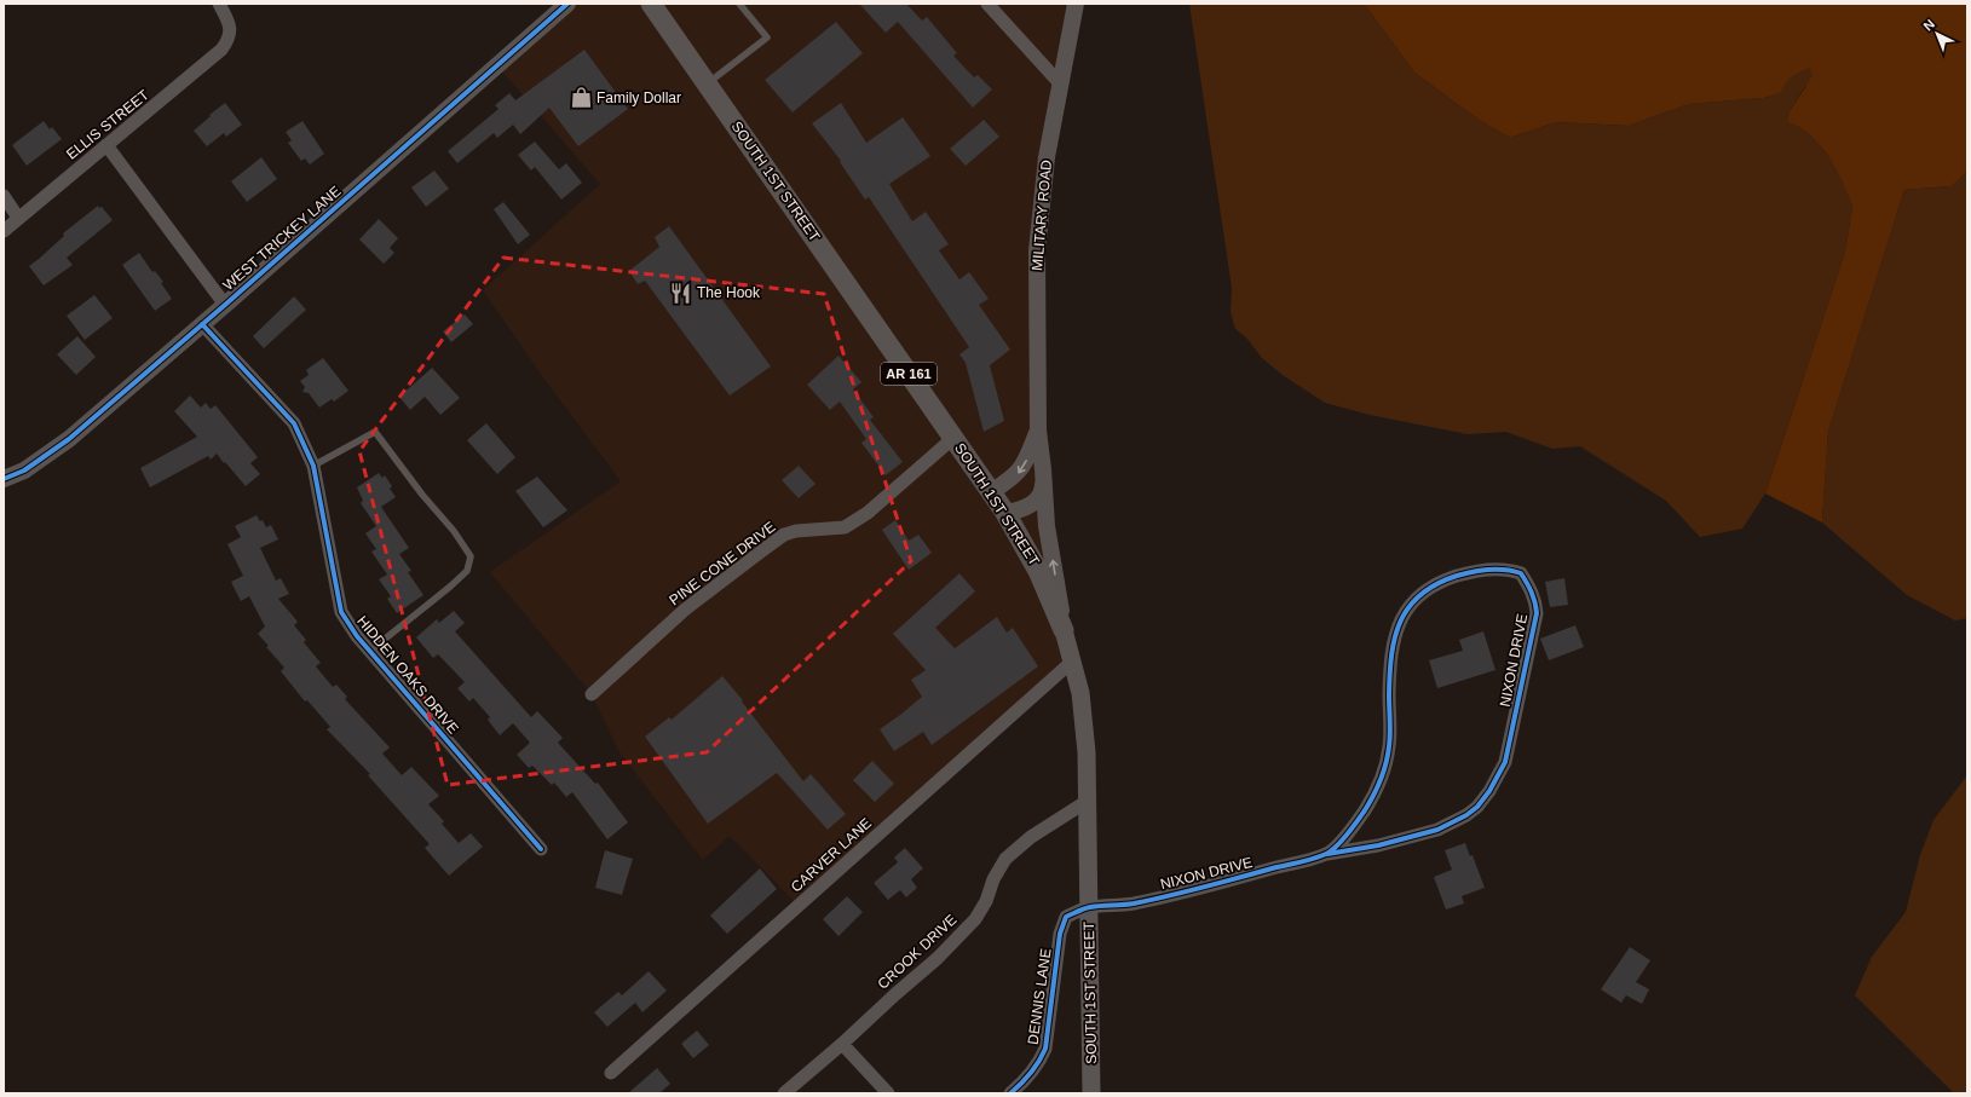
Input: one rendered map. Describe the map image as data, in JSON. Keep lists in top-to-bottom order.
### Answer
{
  "streets": {
    "main road": ["SOUTH 1ST STREET", "AR 161"],
    "street": [
      "ELLIS STREET",
      "MILITARY ROAD",
      "WEST TRICKEY LANE",
      "PINE CONE DRIVE",
      "NIXON DRIVE",
      "HIDDEN OAKS DRIVE",
      "CARVER LANE",
      "CROOK DRIVE",
      "DENNIS LANE"
    ]
  },
  "crossings": [
    ["SOUTH 1ST STREET", "MILITARY ROAD"],
    ["SOUTH 1ST STREET", "PINE CONE DRIVE"],
    ["SOUTH 1ST STREET", "NIXON DRIVE"],
    ["SOUTH 1ST STREET", "CARVER LANE"],
    ["SOUTH 1ST STREET", "CROOK DRIVE"],
    ["SOUTH 1ST STREET", "DENNIS LANE"],
    ["WEST TRICKEY LANE", "HIDDEN OAKS DRIVE"],
    ["NIXON DRIVE", "DENNIS LANE"]
  ],
  "places": {
    "shop": ["Family Dollar"],
    "restaurant": ["The Hook"]
  },
  "north": "top left"
}
